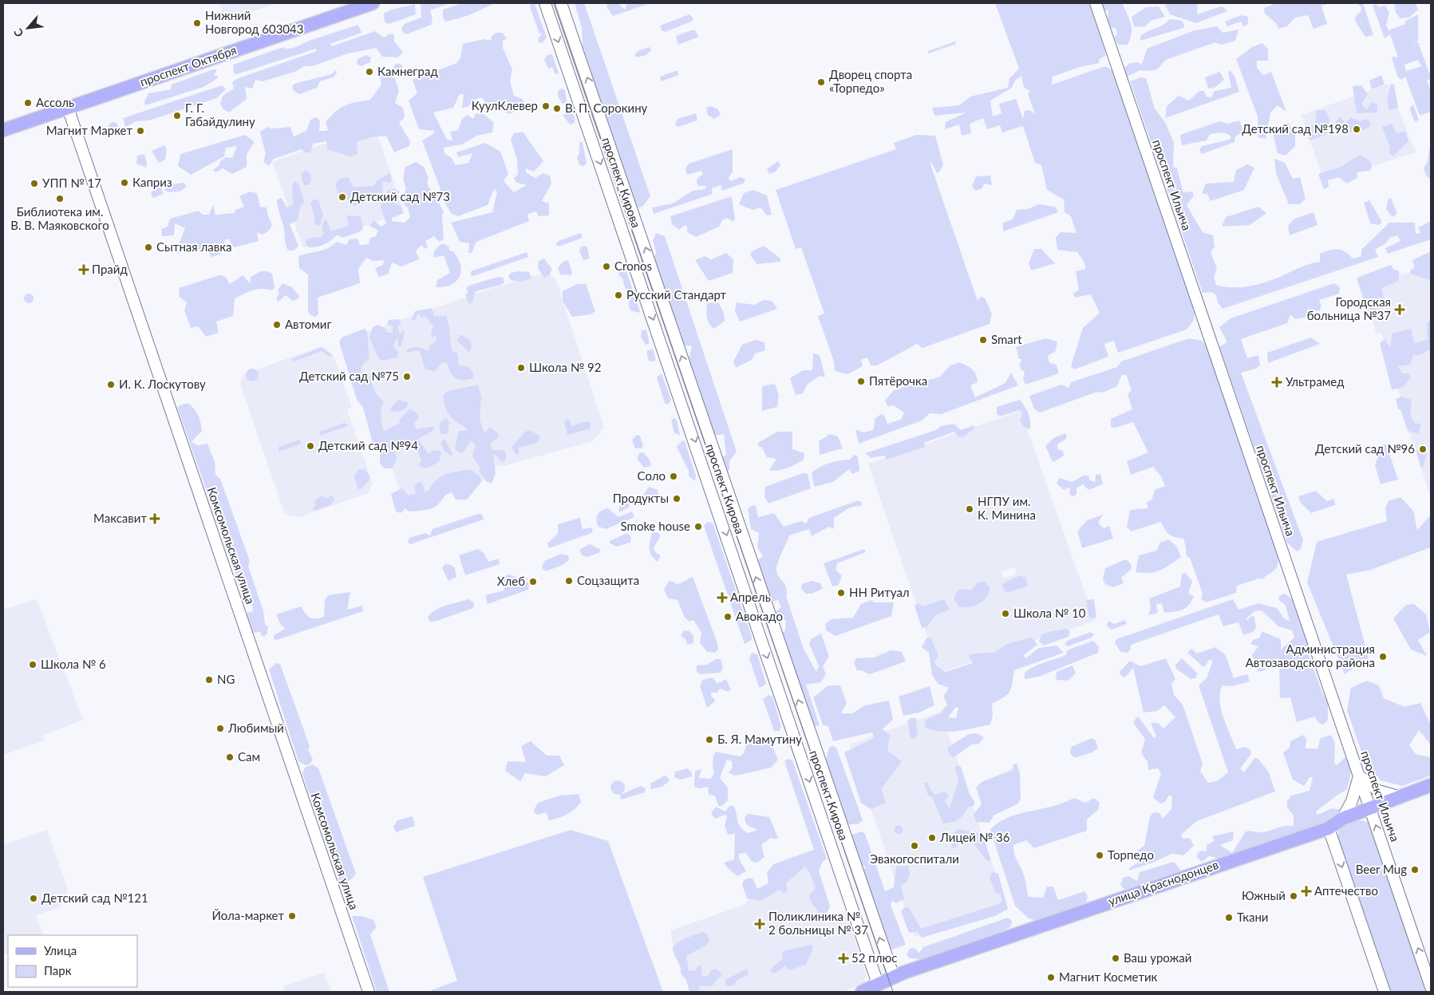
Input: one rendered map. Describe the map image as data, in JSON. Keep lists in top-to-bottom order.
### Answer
{
  "streets": {
    "main road": ["проспект Октября", "улица Краснодонцев"],
    "street": ["проспект Кирова", "проспект Ильича", "Комсомольская улица"]
  },
  "crossings": [
    ["проспект Октября", "Комсомольская улица"],
    ["проспект Кирова", "улица Краснодонцев"],
    ["проспект Ильича", "улица Краснодонцев"]
  ],
  "places": {
    "other": [
      "Нижний Новгород 603043",
      "Камнеград",
      "Дворец спорта «Торпедо»",
      "Ассоль",
      "КуулКлевер",
      "В. П. Сорокину",
      "Г. Г. Габайдулину",
      "Детский сад №198",
      "Магнит Маркет",
      "Каприз",
      "УПП № 17",
      "Детский сад №73",
      "Библиотека им. В. В. Маяковского",
      "Сытная лавка",
      "Cronos",
      "Русский Стандарт",
      "Автомиг",
      "Smart",
      "Школа № 92",
      "Детский сад №75",
      "Пятёрочка",
      "И. К. Лоскутову",
      "Детский сад №94",
      "Детский сад №96",
      "Соло",
      "Продукты",
      "НГПУ им. К. Минина",
      "Smoke house",
      "Соцзащита",
      "Хлеб",
      "НН Ритуал",
      "Школа № 10",
      "Авокадо",
      "Администрация Автозаводского района",
      "Школа № 6",
      "NG",
      "Любимый",
      "Б. Я. Мамутину",
      "Сам",
      "Лицей № 36",
      "Эвакогоспитали",
      "Торпедо",
      "Beer Mug",
      "Южный",
      "Детский сад №121",
      "Йола-маркет",
      "Ткани",
      "Ваш урожай",
      "Магнит Косметик"
    ],
    "health": [
      "Прайд",
      "Городская больница №37",
      "Ультрамед",
      "Максавит",
      "Апрель",
      "Аптечество",
      "Поликлиника № 2 больницы № 37",
      "52 плюс"
    ]
  },
  "legend": ["Улица", "Парк"],
  "north": "bottom left"
}
